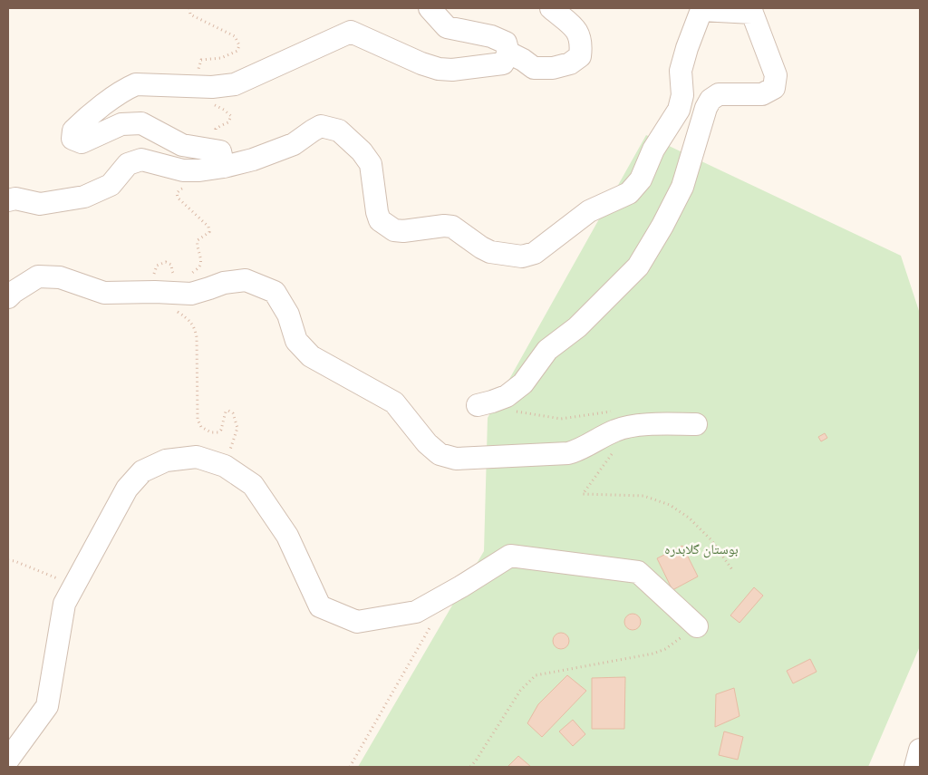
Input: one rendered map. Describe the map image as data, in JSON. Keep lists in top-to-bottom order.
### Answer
{
  "parks": ["بوستان گلابدره"]
}
